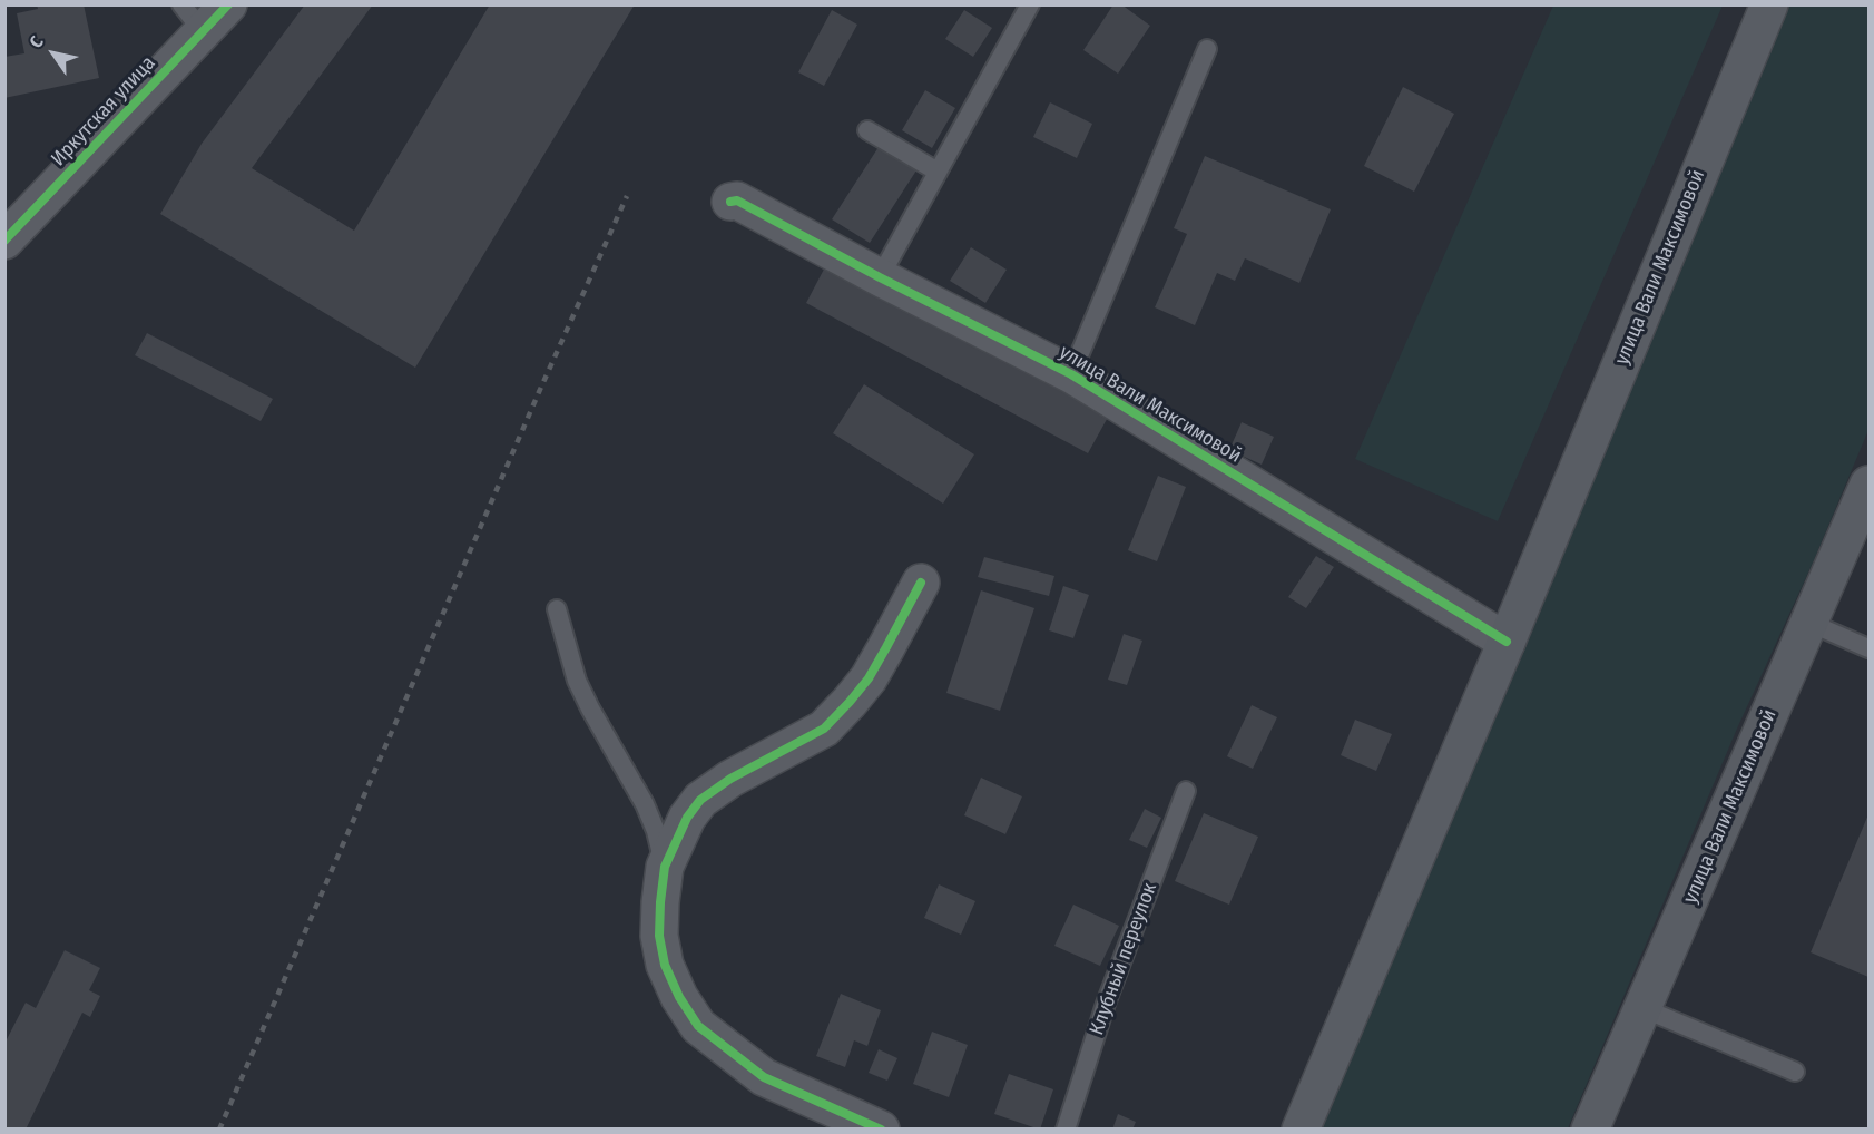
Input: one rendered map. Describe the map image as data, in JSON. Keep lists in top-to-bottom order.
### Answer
{
  "streets": {
    "main road": ["улица Вали Максимовой"],
    "street": ["Иркутская улица"],
    "lane": ["Клубный переулок"]
  },
  "north": "top left"
}
